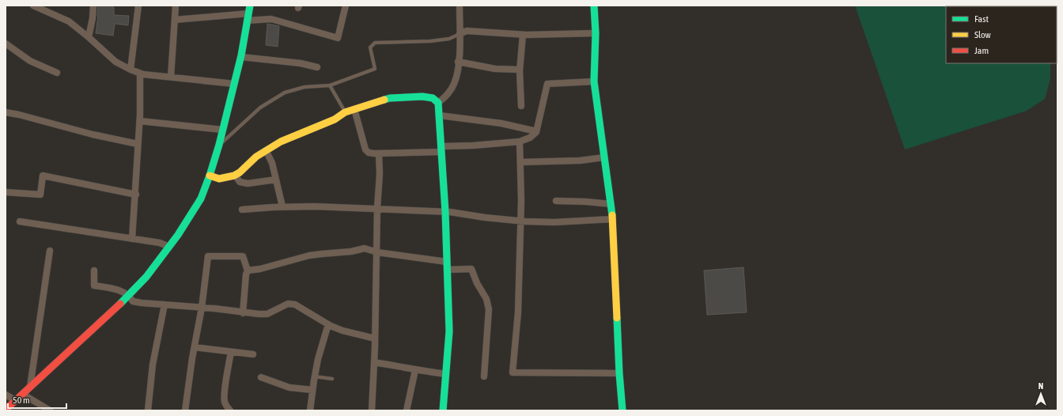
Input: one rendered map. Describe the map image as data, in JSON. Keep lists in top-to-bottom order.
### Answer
{
  "legend": ["Fast", "Slow", "Jam"],
  "scale_bar": "50 m",
  "north": "top"
}
